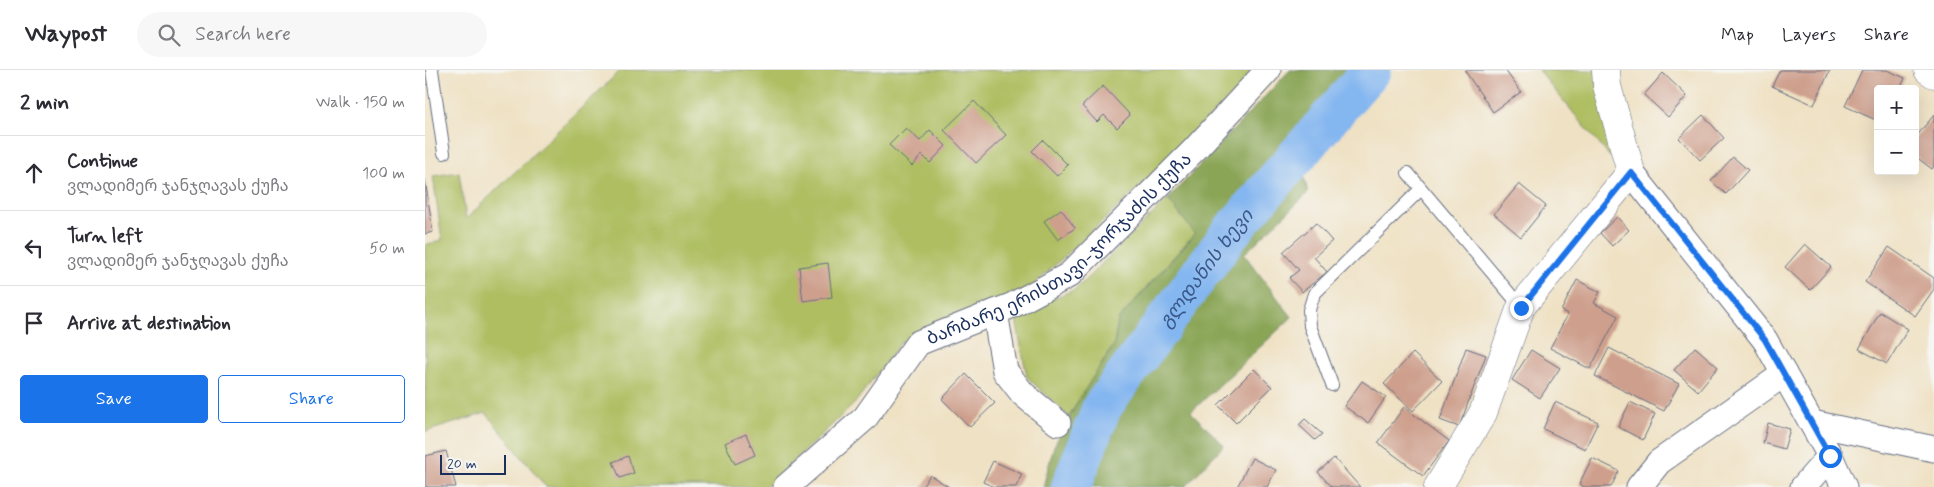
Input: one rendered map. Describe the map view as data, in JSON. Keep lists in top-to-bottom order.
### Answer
{
  "streets": {
    "street": ["ბარბარე ერისთავი-ჯორჯაძის ქუჩა"]
  },
  "water": ["გლდანის ხევი"],
  "scale_bar": "20 m",
  "page": {
    "header": "Waypost",
    "search": "Search here",
    "nav": ["Map", "Layers", "Share"],
    "heading": ["2 min", "Walk · 150 m"],
    "map_buttons": ["+", "−"],
    "list": [
      ["Continue", "ვლადიმერ ჯანჯღავას ქუჩა", "100 m"],
      ["Turn left", "ვლადიმერ ჯანჯღავას ქუჩა", "50 m"],
      "Arrive at destination"
    ],
    "buttons": ["Save", "Share"],
    "scale": "20 m"
  }
}
